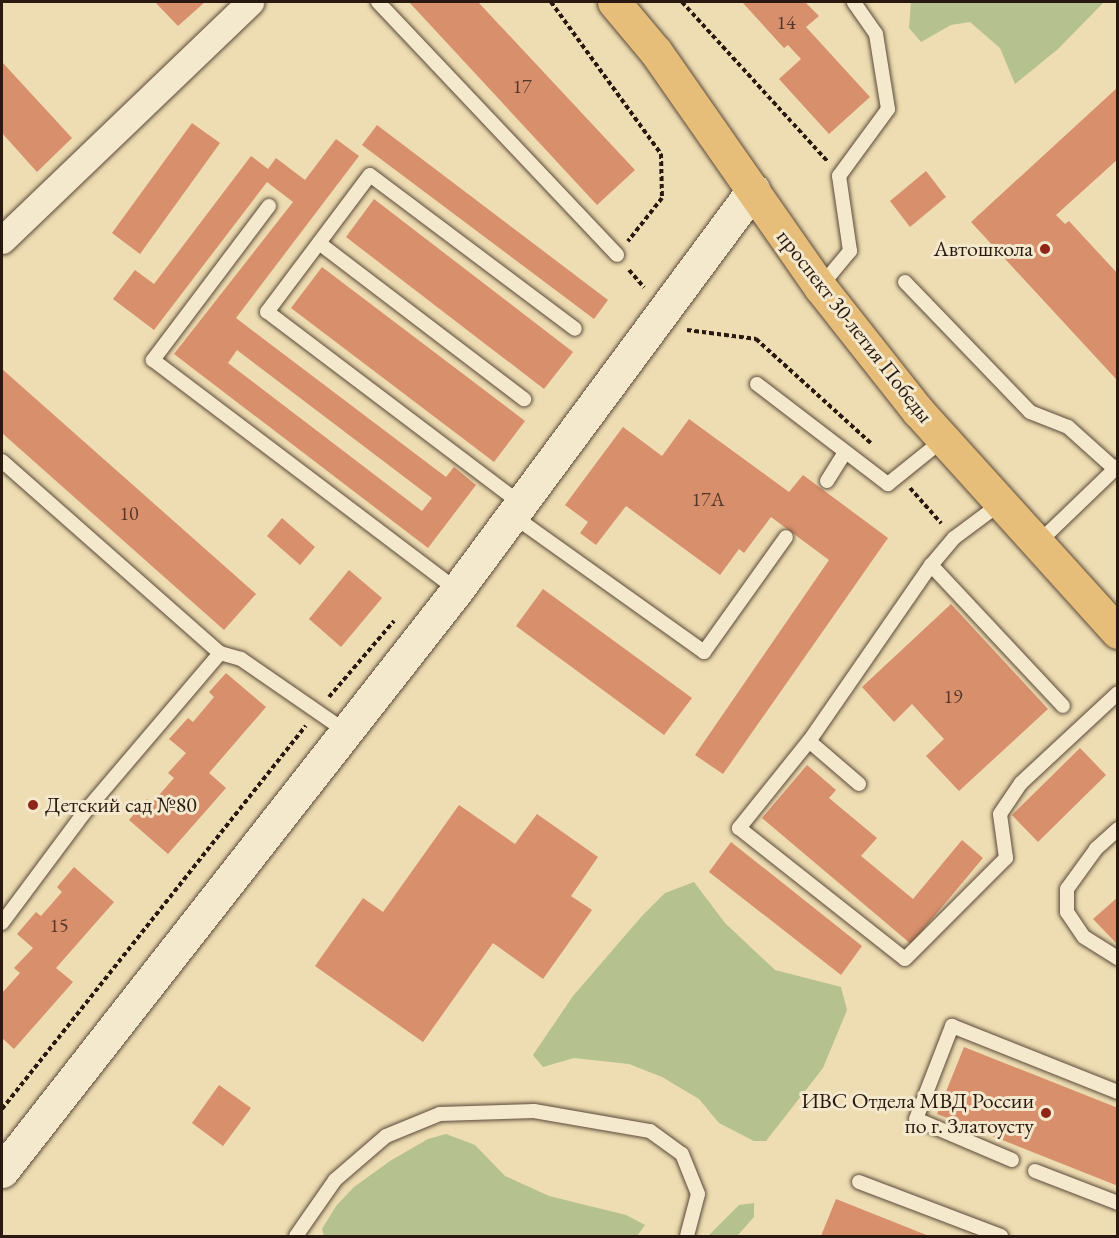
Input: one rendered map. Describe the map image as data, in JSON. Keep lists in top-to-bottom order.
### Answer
{
  "streets": {
    "main road": ["проспект 30-летия Победы"]
  },
  "places": ["Автошкола", "Детский сад №80", "ИВС Отдела МВД России по г. Златоусту"],
  "house_numbers": [
    "14",
    "17",
    "17А",
    "10",
    "19",
    "15"
  ]
}
